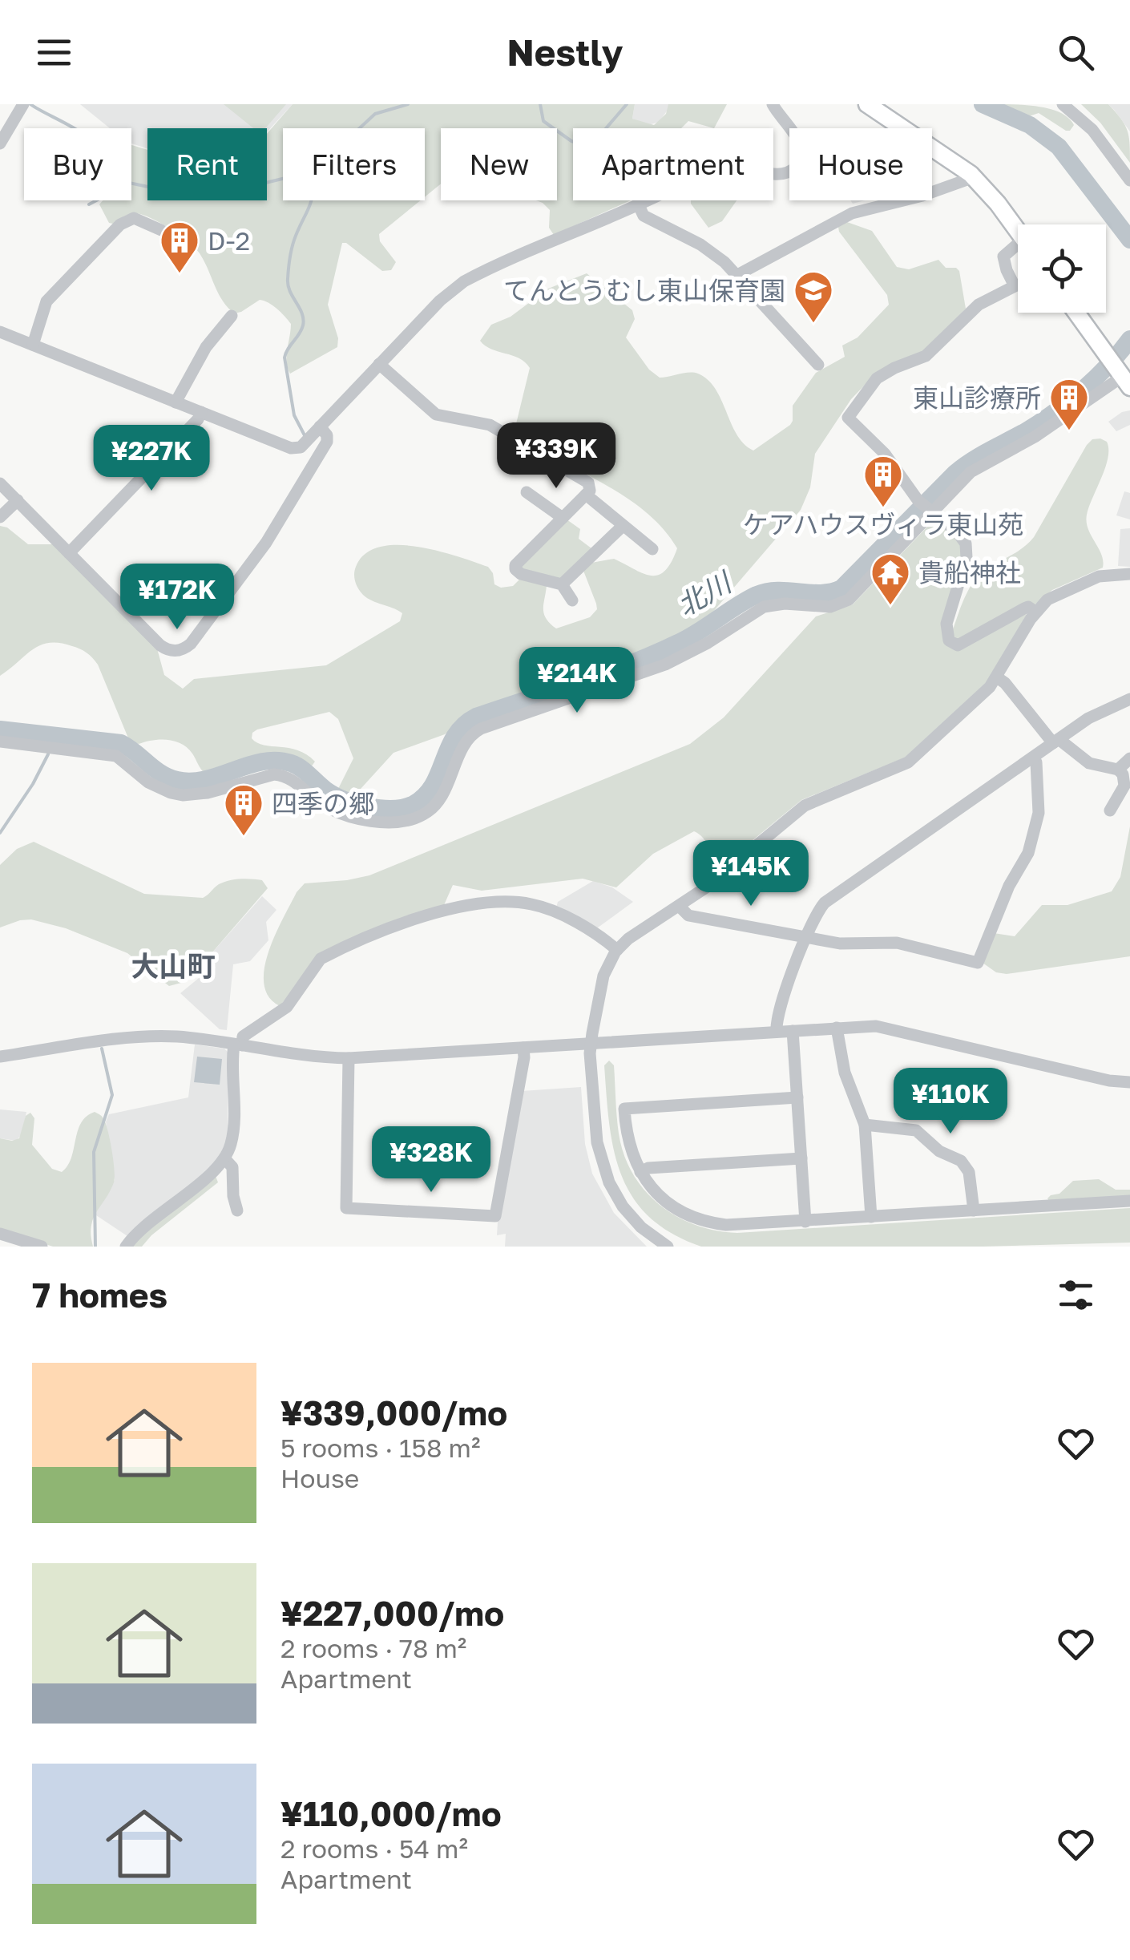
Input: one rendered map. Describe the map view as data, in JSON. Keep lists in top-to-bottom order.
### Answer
{
  "districts": ["大山町"],
  "water": ["北川"],
  "places": {
    "building": [
      "D-2",
      "東山診療所",
      "ケアハウスヴィラ東山苑",
      "四季の郷"
    ],
    "school or university": ["てんとうむし東山保育園"],
    "temple": ["貴船神社"]
  },
  "page": {
    "header": "Nestly",
    "chip": [
      "Buy",
      "Rent",
      "Filters",
      "New",
      "Apartment",
      "House"
    ],
    "price": [
      "¥339K",
      "¥227K",
      "¥172K",
      "¥214K",
      "¥145K",
      "¥110K",
      "¥328K"
    ],
    "heading": "7 homes",
    "list": [
      {
        "name": "¥339,000/mo",
        "note": "5 rooms · 158 m² · House"
      },
      {
        "name": "¥227,000/mo",
        "note": "2 rooms · 78 m² · Apartment"
      },
      {
        "name": "¥110,000/mo",
        "note": "2 rooms · 54 m² · Apartment"
      }
    ]
  }
}
